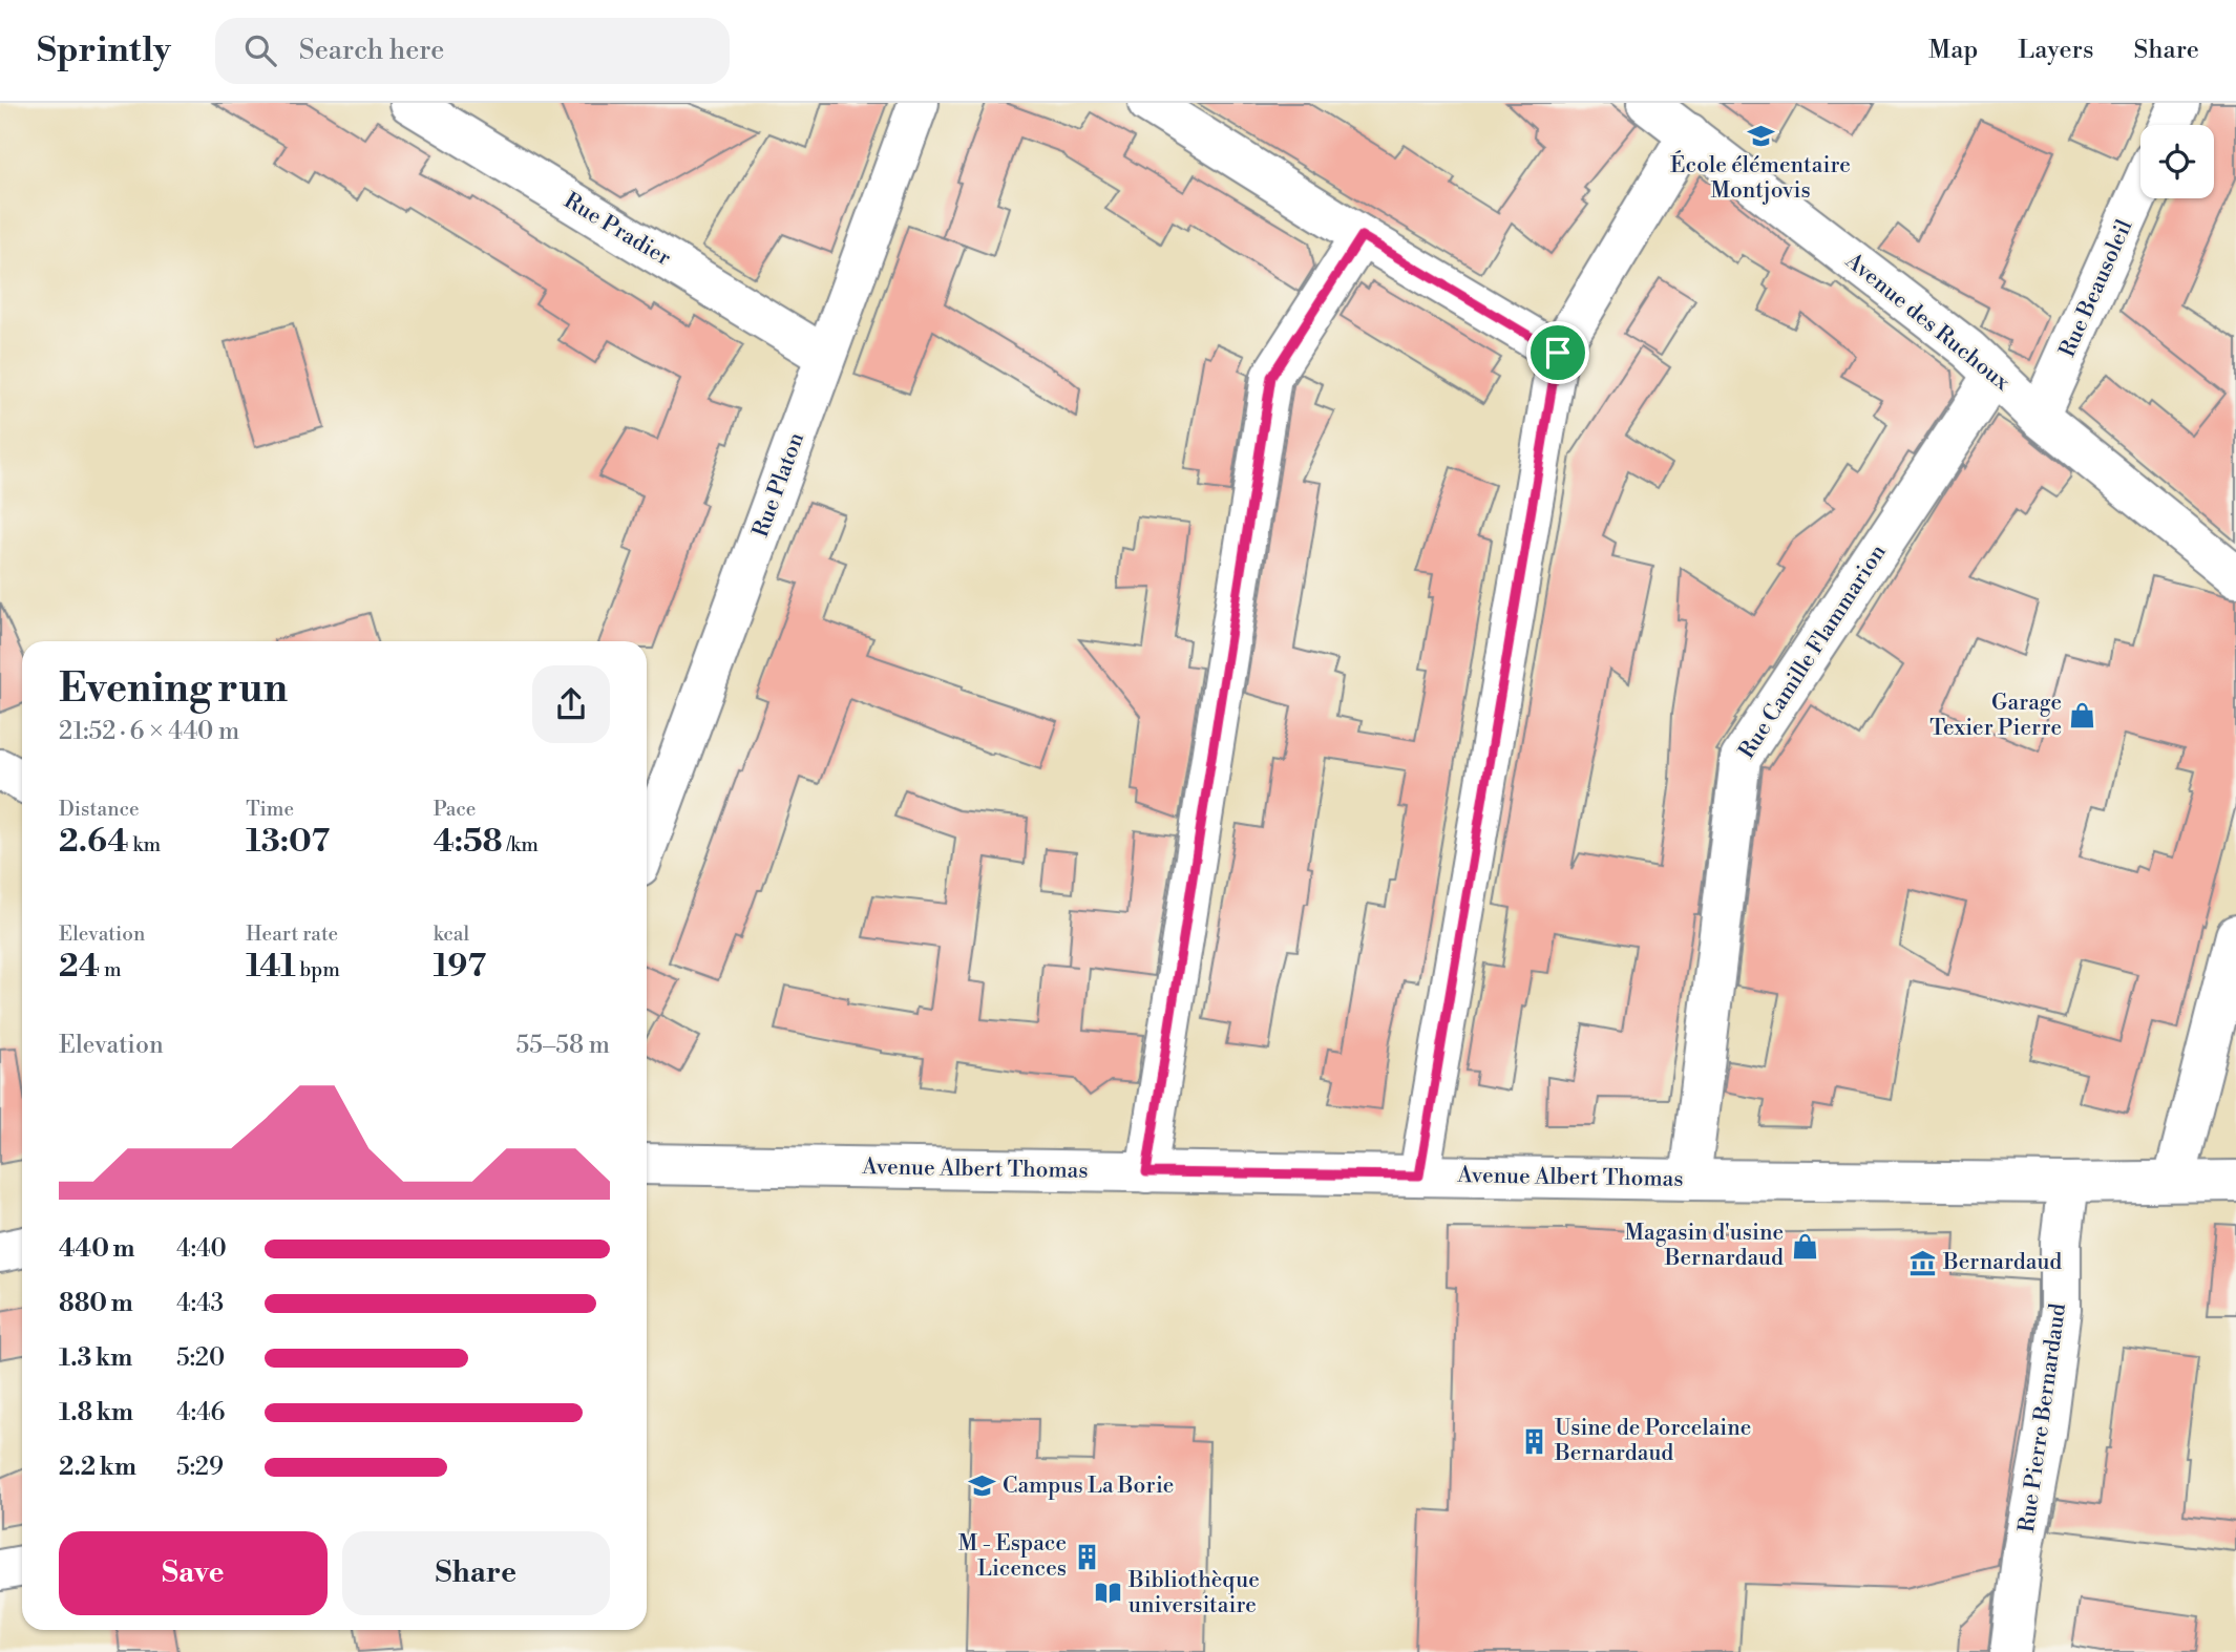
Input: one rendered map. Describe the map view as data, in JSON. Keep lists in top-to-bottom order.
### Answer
{
  "streets": {
    "street": [
      "Rue Pradier",
      "Rue Beausoleil",
      "Avenue des Ruchoux",
      "Rue Platon",
      "Rue Camille Flammarion",
      "Avenue Albert Thomas",
      "Rue Pierre Bernardaud"
    ]
  },
  "crossings": [
    ["Rue Pradier", "Rue Platon"],
    ["Rue Beausoleil", "Avenue des Ruchoux"],
    ["Avenue des Ruchoux", "Rue Camille Flammarion"],
    ["Rue Camille Flammarion", "Avenue Albert Thomas"],
    ["Avenue Albert Thomas", "Rue Pierre Bernardaud"]
  ],
  "places": {
    "school or university": ["École élémentaire Montjovis", "Campus La Borie"],
    "shop": ["Garage Texier Pierre", "Magasin d'usine Bernardaud"],
    "museum": ["Bernardaud"],
    "building": ["Usine de Porcelaine Bernardaud", "M - Espace Licences"],
    "library": ["Bibliothèque universitaire"]
  },
  "page": {
    "header": "Sprintly",
    "search": "Search here",
    "nav": ["Map", "Layers", "Share"],
    "heading": ["Evening run", "21:52 · 6 × 440 m"],
    "stats": [
      ["Distance", "2.64 km"],
      ["Time", "13:07"],
      ["Pace", "4:58 /km"],
      ["Elevation", "24 m"],
      ["Heart rate", "141 bpm"],
      ["kcal", "197"]
    ],
    "chart": ["Elevation", "55–58 m"],
    "list": [
      {
        "name": "440 m",
        "note": "4:40"
      },
      {
        "name": "880 m",
        "note": "4:43"
      },
      {
        "name": "1.3 km",
        "note": "5:20"
      },
      {
        "name": "1.8 km",
        "note": "4:46"
      },
      {
        "name": "2.2 km",
        "note": "5:29"
      }
    ],
    "buttons": ["Save", "Share"]
  }
}
